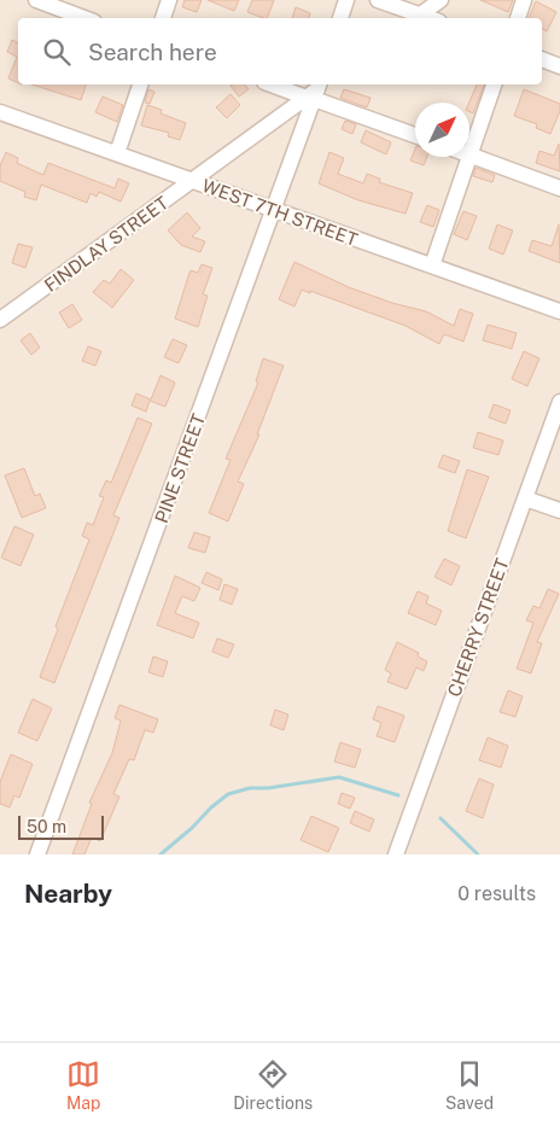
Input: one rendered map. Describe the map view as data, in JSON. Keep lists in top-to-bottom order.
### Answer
{
  "streets": {
    "street": [
      "WEST 7TH STREET",
      "FINDLAY STREET",
      "PINE STREET",
      "CHERRY STREET"
    ]
  },
  "crossings": [
    ["WEST 7TH STREET", "FINDLAY STREET"],
    ["WEST 7TH STREET", "PINE STREET"],
    ["FINDLAY STREET", "PINE STREET"]
  ],
  "scale_bar": "50 m",
  "north": "top right",
  "page": {
    "search": "Search here",
    "scale": "50 m",
    "heading": ["Nearby", "0 results"],
    "nav": ["Map", "Directions", "Saved"]
  }
}
